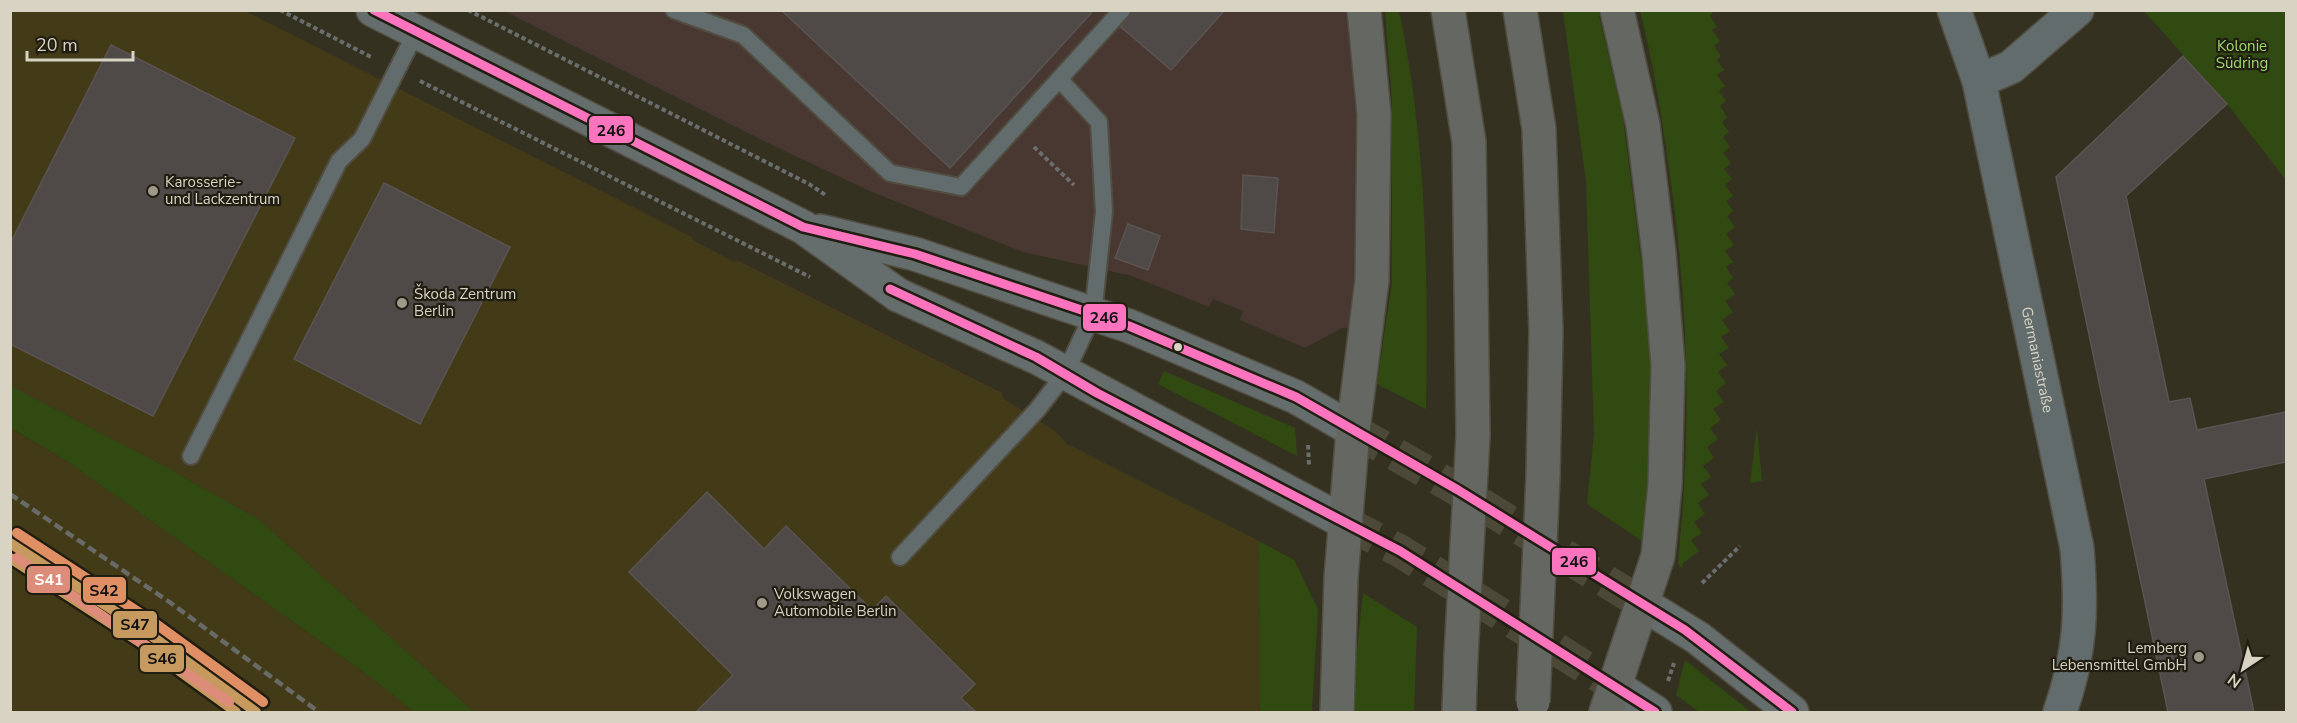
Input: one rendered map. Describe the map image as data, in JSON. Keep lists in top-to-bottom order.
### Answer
{
  "streets": {
    "street": ["Germaniastraße"]
  },
  "parks": ["Kolonie Südring"],
  "places": [
    "Karosserie- und Lackzentrum",
    "Škoda Zentrum Berlin",
    "Volkswagen Automobile Berlin",
    "Lemberg Lebensmittel GmbH"
  ],
  "lines": [
    "transit line 246",
    "transit line S42",
    "transit line S47",
    "transit line S46",
    "transit line S41"
  ],
  "scale_bar": "20 m",
  "north": "bottom left"
}
